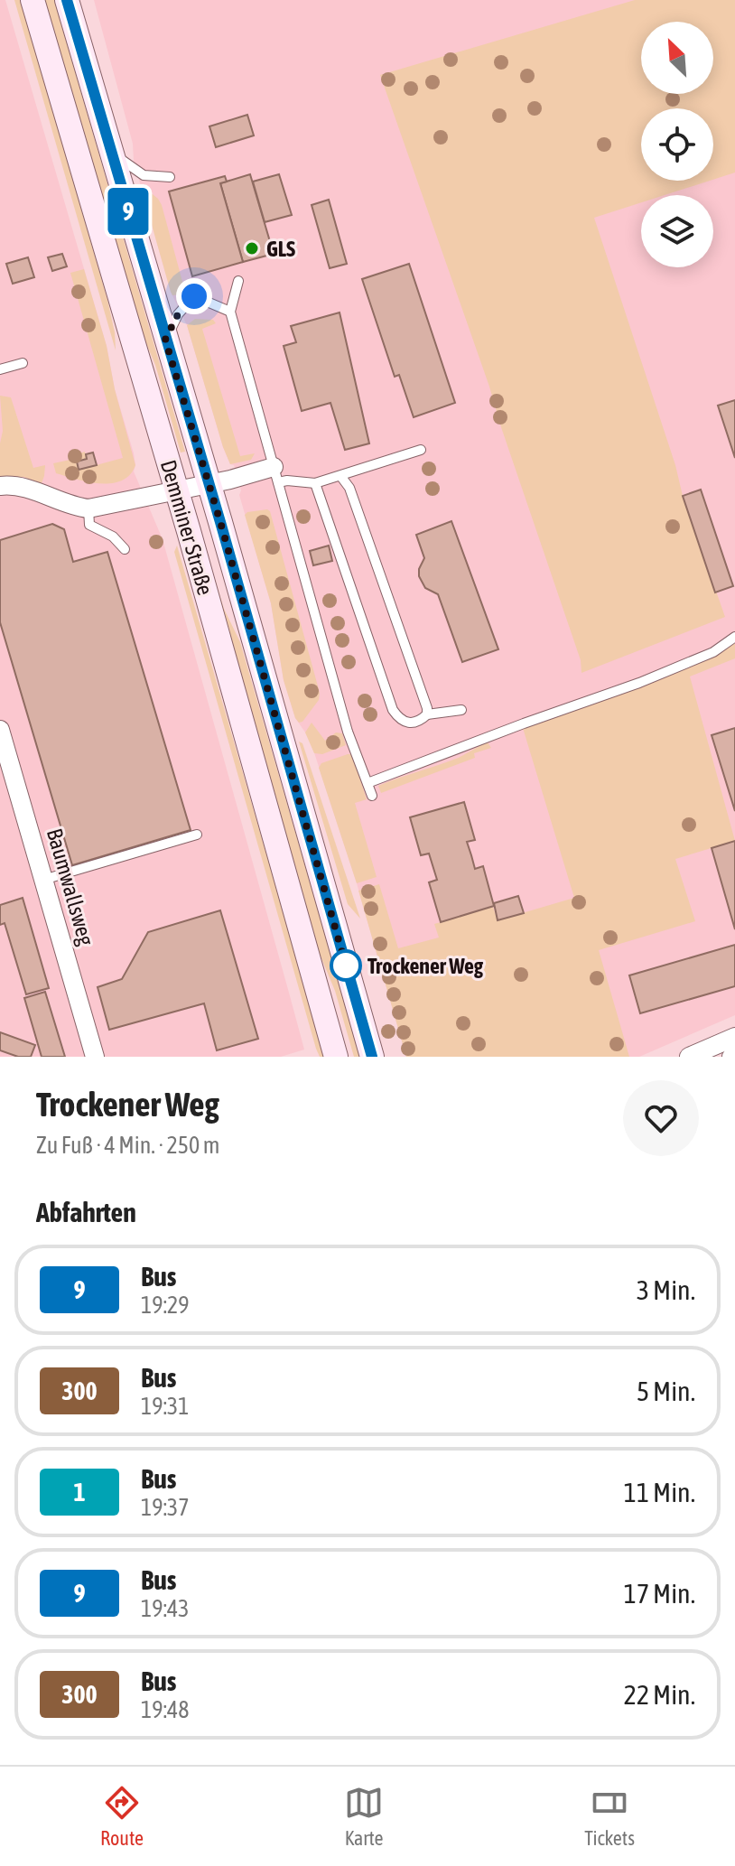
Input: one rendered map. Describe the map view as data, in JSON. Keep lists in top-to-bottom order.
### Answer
{
  "streets": {
    "main road": ["Demminer Straße"],
    "street": ["Baumwallsweg"]
  },
  "places": ["GLS", "Trockener Weg"],
  "lines": ["bus line 9"],
  "north": "top left",
  "page": {
    "on_map": "9",
    "heading": [
      ["Trockener Weg", "Zu Fuß · 4 Min. · 250 m"],
      "Abfahrten"
    ],
    "list": [
      {
        "mark": "9",
        "name": "Bus",
        "note": "19:29",
        "value": "3 Min."
      },
      {
        "mark": "300",
        "name": "Bus",
        "note": "19:31",
        "value": "5 Min."
      },
      {
        "mark": "1",
        "name": "Bus",
        "note": "19:37",
        "value": "11 Min."
      },
      {
        "mark": "9",
        "name": "Bus",
        "note": "19:43",
        "value": "17 Min."
      },
      {
        "mark": "300",
        "name": "Bus",
        "note": "19:48",
        "value": "22 Min."
      }
    ],
    "tabs": ["Route", "Karte", "Tickets"]
  }
}
